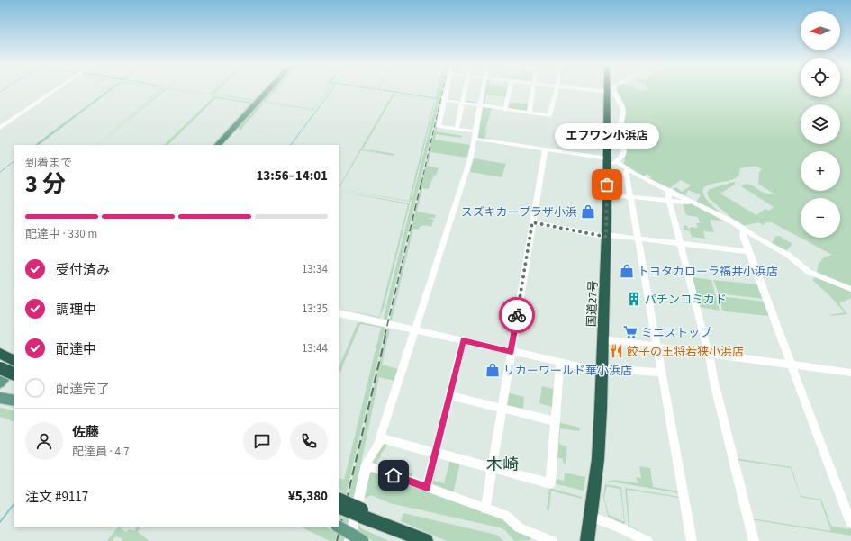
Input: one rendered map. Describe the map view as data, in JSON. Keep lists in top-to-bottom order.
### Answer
{
  "streets": {
    "highway": ["国道27号"]
  },
  "districts": ["木崎"],
  "places": {
    "other": ["エフワン小浜店"],
    "shop": ["スズキカープラザ小浜", "トヨタカローラ福井小浜店", "リカーワールド華小浜店"],
    "building": ["パチンコミカド"],
    "supermarket": ["ミニストップ"],
    "restaurant": ["餃子の王将若狭小浜店"]
  },
  "north": "left",
  "page": {
    "map_buttons": ["+", "−"],
    "bubble": "エフワン小浜店",
    "heading": ["3 分", "到着まで", "13:56–14:01"],
    "panel": [
      "佐藤",
      "配達員 · 4.7",
      "注文 #9117",
      "¥5,380"
    ],
    "bar": "配達中 · 330 m",
    "list": [
      ["受付済み", "13:34"],
      ["調理中", "13:35"],
      ["配達中", "13:44"],
      "配達完了"
    ]
  }
}
